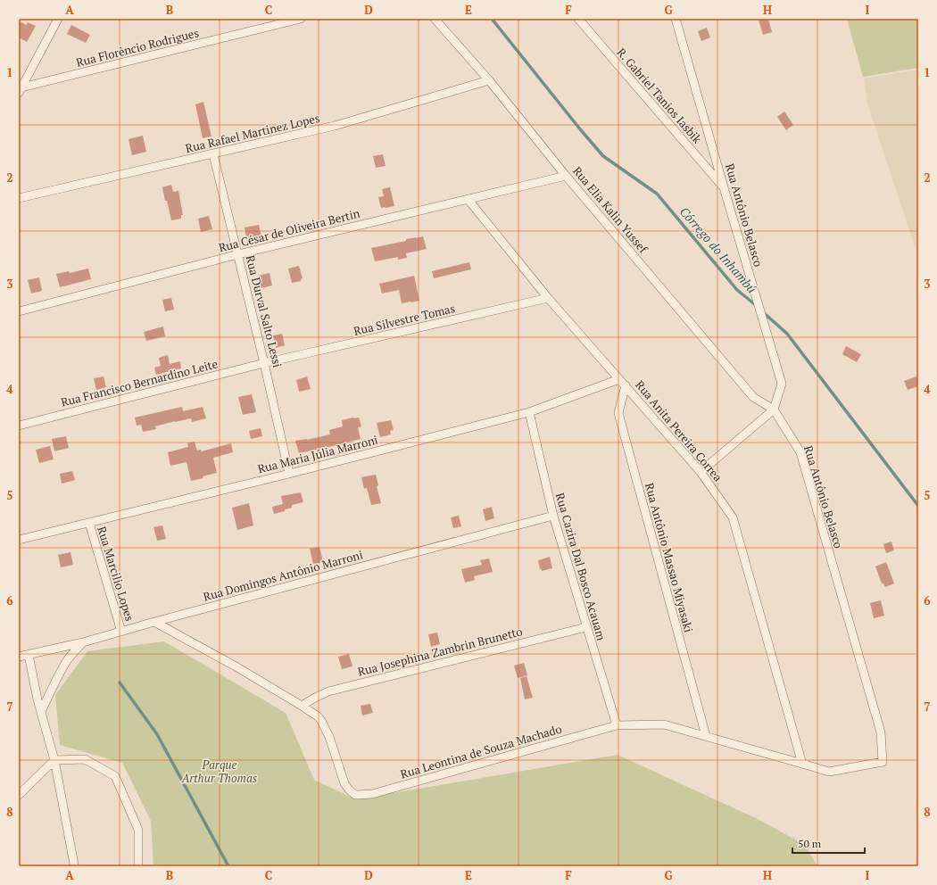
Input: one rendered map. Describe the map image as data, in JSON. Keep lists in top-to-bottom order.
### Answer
{
  "streets": {
    "street": [
      "Rua Florêncio Rodrigues",
      "R. Gabriel Tanios Iasbik",
      "Rua Rafael Martinez Lopes",
      "Rua Elia Kalin Yussef",
      "Rua Antônio Belasco",
      "Rua César de Oliveira Bertin",
      "Rua Durval Salto Lessi",
      "Rua Silvestre Tomas",
      "Rua Francisco Bernardino Leite",
      "Rua Anita Pereira Correa",
      "Rua Maria Júlia Marroni",
      "Rua Antônio Massao Miyasaki",
      "Rua Cazira Dal Bosco Acauam",
      "Rua Marcilio Lopes",
      "Rua Domingos Antônio Marroni",
      "Rua Josephina Zambrin Brunetto",
      "Rua Leontina de Souza Machado"
    ]
  },
  "crossings": [
    ["R. Gabriel Tanios Iasbik", "Rua Antônio Belasco"],
    ["Rua Rafael Martinez Lopes", "Rua Elia Kalin Yussef"],
    ["Rua Rafael Martinez Lopes", "Rua Durval Salto Lessi"],
    ["Rua Elia Kalin Yussef", "Rua Antônio Belasco"],
    ["Rua Elia Kalin Yussef", "Rua César de Oliveira Bertin"],
    ["Rua Antônio Belasco", "Rua Leontina de Souza Machado"],
    ["Rua César de Oliveira Bertin", "Rua Durval Salto Lessi"],
    ["Rua César de Oliveira Bertin", "Rua Anita Pereira Correa"],
    ["Rua Durval Salto Lessi", "Rua Silvestre Tomas"],
    ["Rua Durval Salto Lessi", "Rua Francisco Bernardino Leite"],
    ["Rua Durval Salto Lessi", "Rua Maria Júlia Marroni"],
    ["Rua Silvestre Tomas", "Rua Francisco Bernardino Leite"],
    ["Rua Silvestre Tomas", "Rua Anita Pereira Correa"],
    ["Rua Anita Pereira Correa", "Rua Maria Júlia Marroni"],
    ["Rua Anita Pereira Correa", "Rua Antônio Massao Miyasaki"],
    ["Rua Anita Pereira Correa", "Rua Leontina de Souza Machado"],
    ["Rua Maria Júlia Marroni", "Rua Cazira Dal Bosco Acauam"],
    ["Rua Maria Júlia Marroni", "Rua Marcilio Lopes"],
    ["Rua Antônio Massao Miyasaki", "Rua Leontina de Souza Machado"],
    ["Rua Cazira Dal Bosco Acauam", "Rua Domingos Antônio Marroni"],
    ["Rua Cazira Dal Bosco Acauam", "Rua Josephina Zambrin Brunetto"],
    ["Rua Cazira Dal Bosco Acauam", "Rua Leontina de Souza Machado"],
    ["Rua Marcilio Lopes", "Rua Domingos Antônio Marroni"],
    ["Rua Domingos Antônio Marroni", "Rua Leontina de Souza Machado"],
    ["Rua Josephina Zambrin Brunetto", "Rua Leontina de Souza Machado"]
  ],
  "water": ["Córrego do Inhambú"],
  "parks": ["Parque Arthur Thomas"],
  "scale_bar": "50 m",
  "grid": {
    "columns": [
      "A",
      "B",
      "C",
      "D",
      "E",
      "F",
      "G",
      "H",
      "I"
    ],
    "rows": [
      "1",
      "2",
      "3",
      "4",
      "5",
      "6",
      "7",
      "8"
    ]
  }
}
